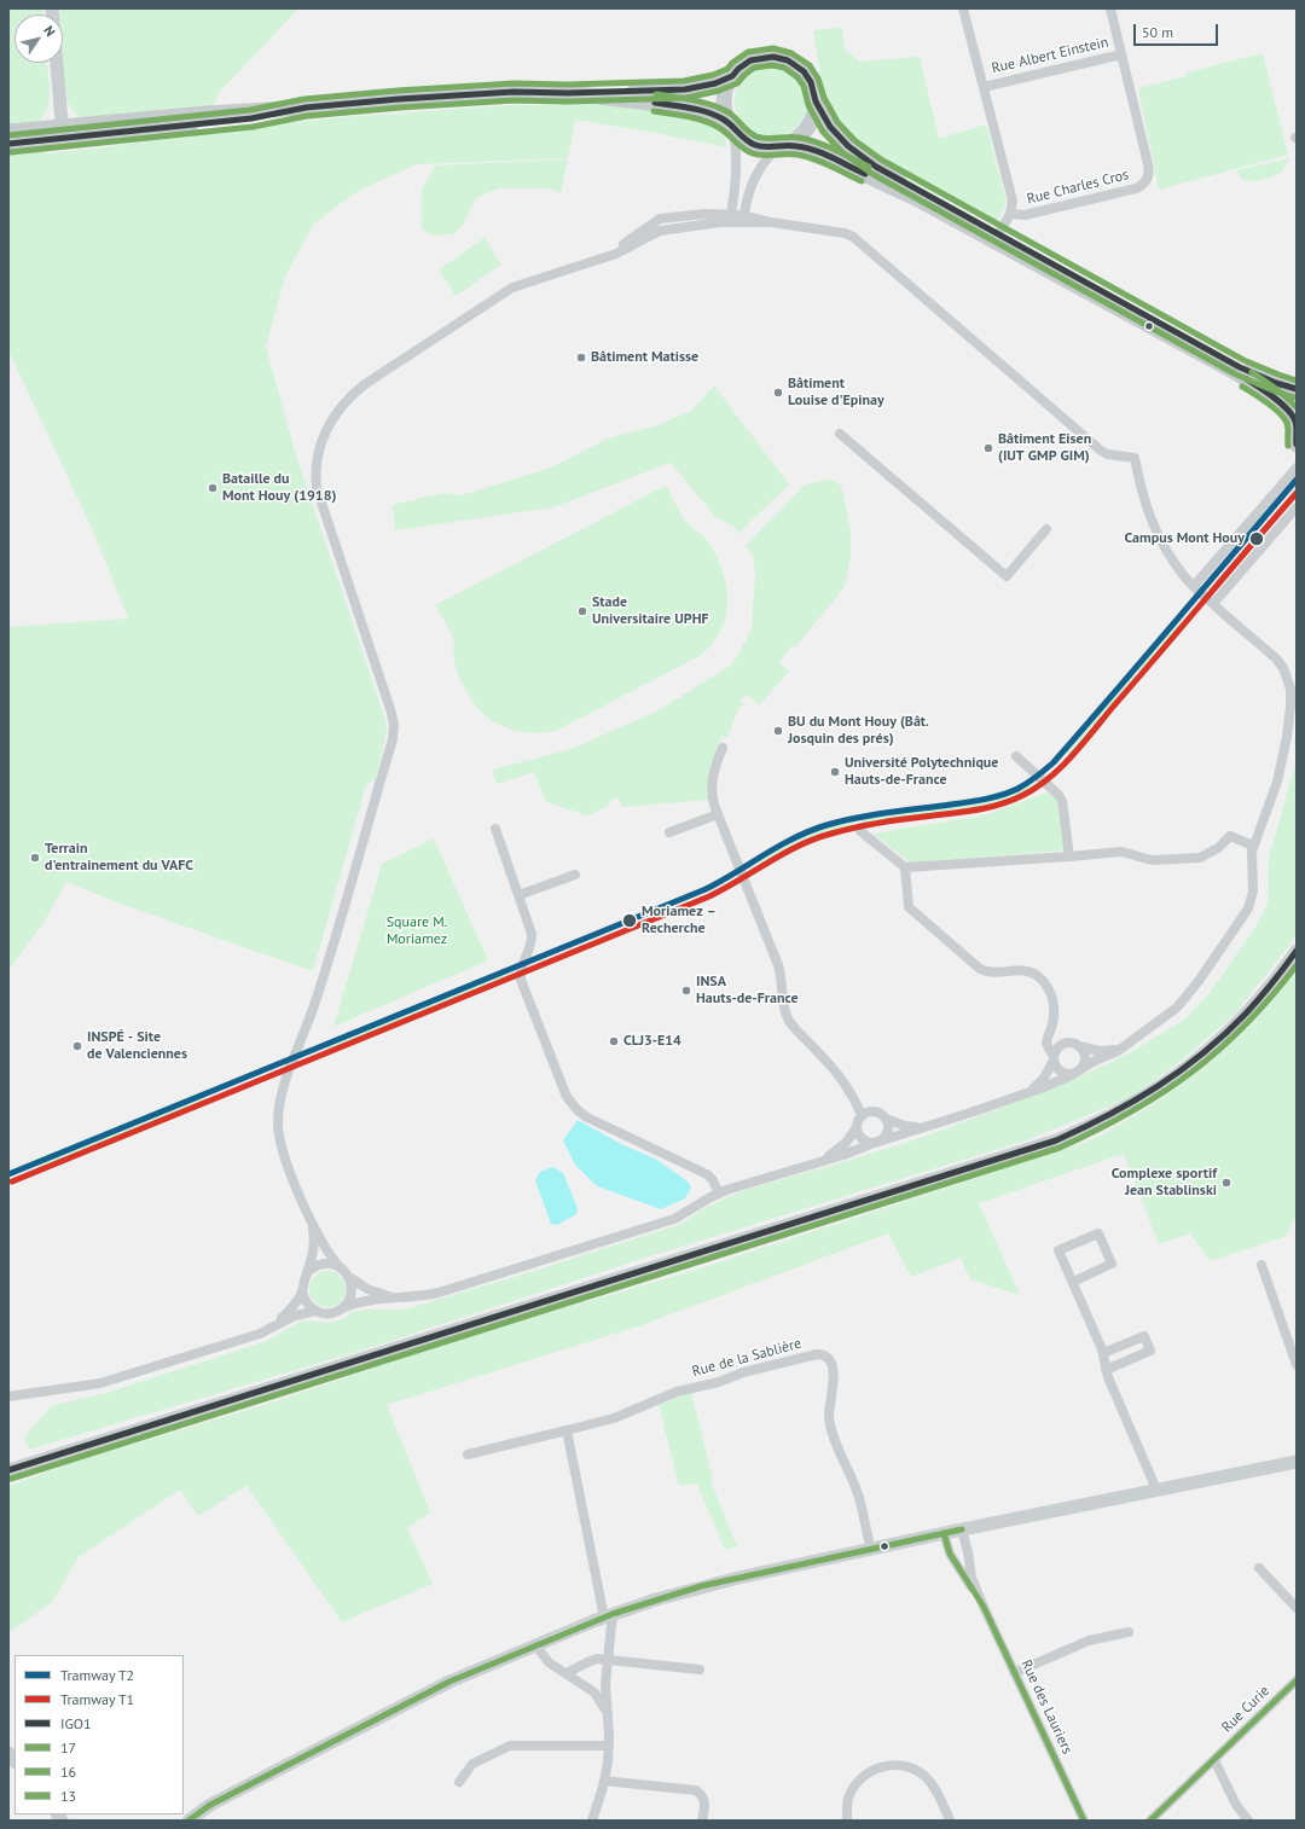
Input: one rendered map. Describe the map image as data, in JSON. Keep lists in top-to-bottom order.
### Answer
{
  "streets": {
    "street": [
      "Rue Albert Einstein",
      "Rue Charles Cros",
      "Rue de la Sablière",
      "Rue des Lauriers",
      "Rue Curie"
    ]
  },
  "crossings": [
    ["Rue Albert Einstein", "Rue Charles Cros"]
  ],
  "parks": ["Square M. Moriamez"],
  "places": [
    "Bâtiment Matisse",
    "Bâtiment Louise d'Epinay",
    "Bâtiment Eisen (IUT GMP GIM)",
    "Bataille du Mont Houy (1918)",
    "Campus Mont Houy",
    "Stade Universitaire UPHF",
    "BU du Mont Houy (Bât. Josquin des prés)",
    "Université Polytechnique Hauts-de-France",
    "Terrain d'entrainement du VAFC",
    "Moriamez – Recherche",
    "INSA Hauts-de-France",
    "CLJ3-E14",
    "INSPÉ - Site de Valenciennes",
    "Complexe sportif Jean Stablinski"
  ],
  "lines": [
    "transit line 16",
    "transit line IGO1",
    "transit line 17",
    "tram line T2",
    "tram line T1",
    "transit line 13"
  ],
  "legend": [
    "Tramway T2",
    "Tramway T1",
    "IGO1",
    "17",
    "16",
    "13"
  ],
  "scale_bar": "50 m",
  "north": "top right"
}
